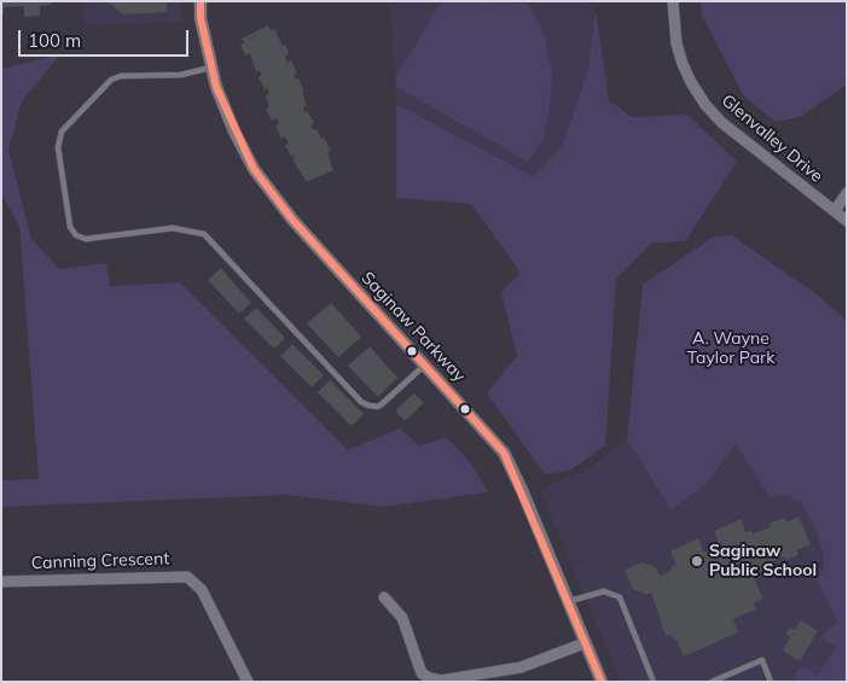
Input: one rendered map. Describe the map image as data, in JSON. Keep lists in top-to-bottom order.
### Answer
{
  "streets": {
    "street": ["Glenvalley Drive", "Saginaw Parkway", "Canning Crescent"]
  },
  "parks": ["A. Wayne Taylor Park"],
  "places": ["Saginaw Public School"],
  "scale_bar": "100 m"
}
